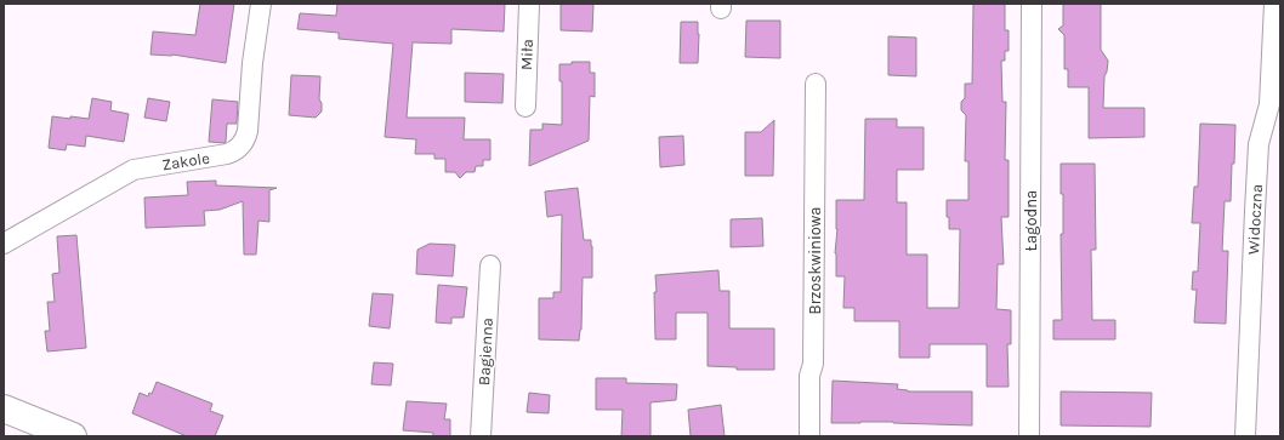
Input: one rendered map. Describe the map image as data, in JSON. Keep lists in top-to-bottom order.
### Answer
{
  "streets": {
    "street": [
      "Miła",
      "Zakole",
      "Widoczna",
      "Łagodna",
      "Brzoskwiniowa",
      "Bagienna"
    ]
  }
}
